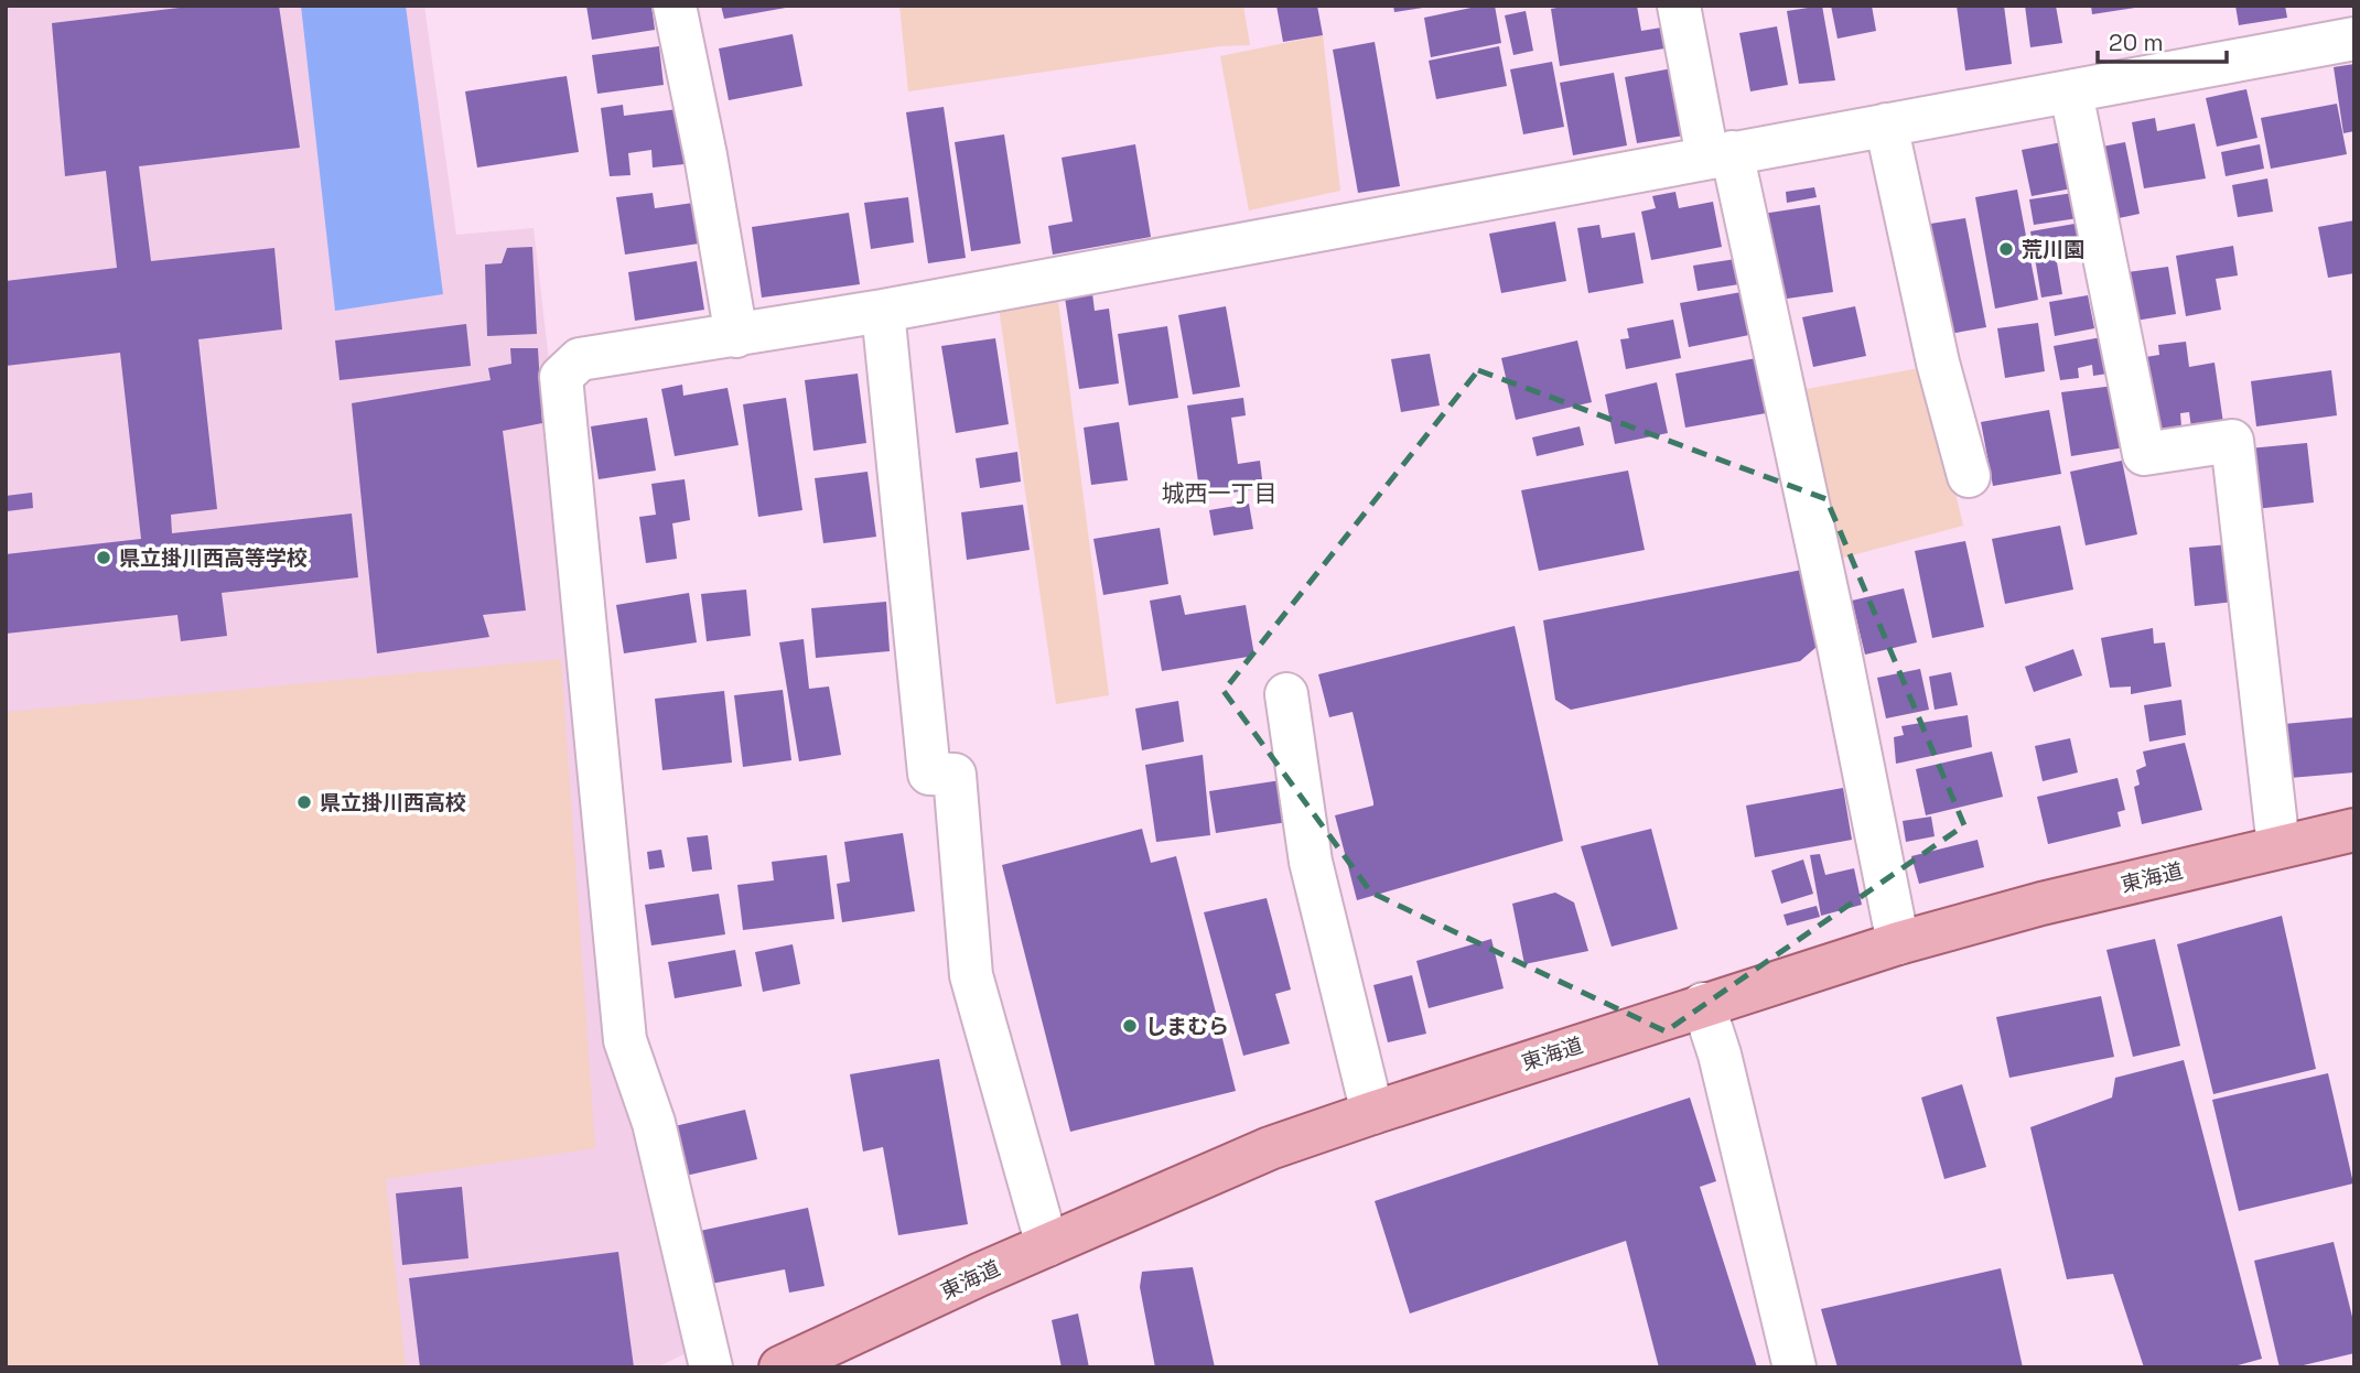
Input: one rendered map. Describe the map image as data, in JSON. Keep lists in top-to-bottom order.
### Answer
{
  "streets": {
    "main road": ["東海道"]
  },
  "districts": ["城西一丁目"],
  "places": [
    "荒川園",
    "県立掛川西高等学校",
    "県立掛川西高校",
    "しまむら"
  ],
  "scale_bar": "20 m"
}
